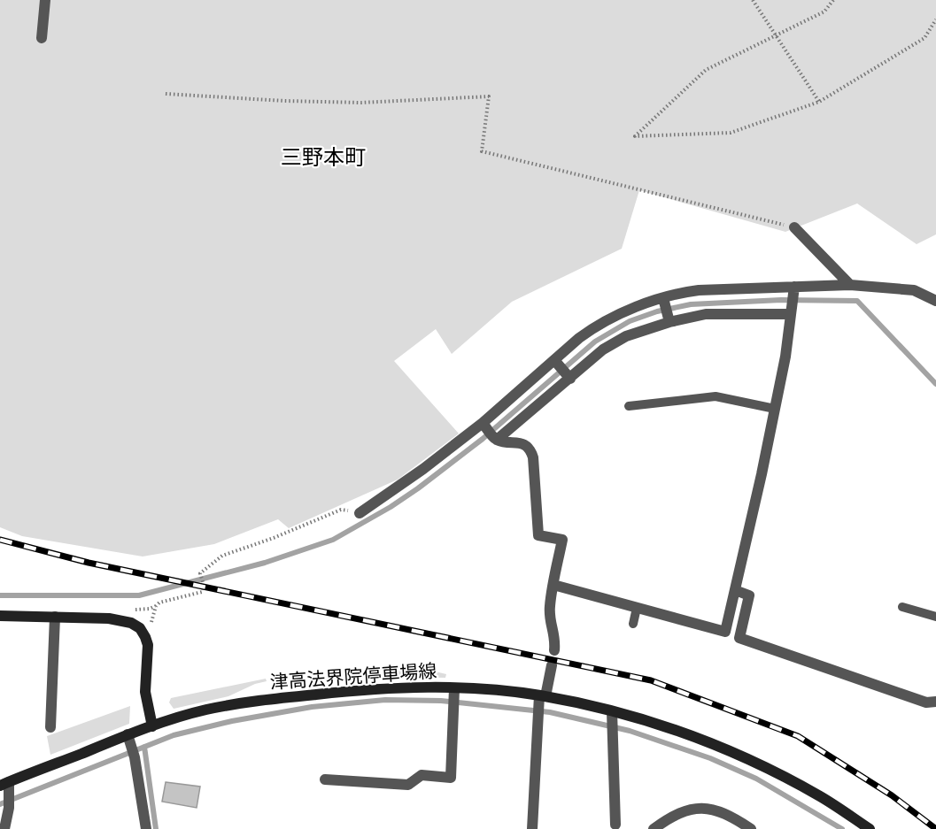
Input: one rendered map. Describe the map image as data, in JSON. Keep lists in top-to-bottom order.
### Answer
{
  "streets": {
    "main road": ["津高法界院停車場線"]
  },
  "districts": ["三野本町"]
}
